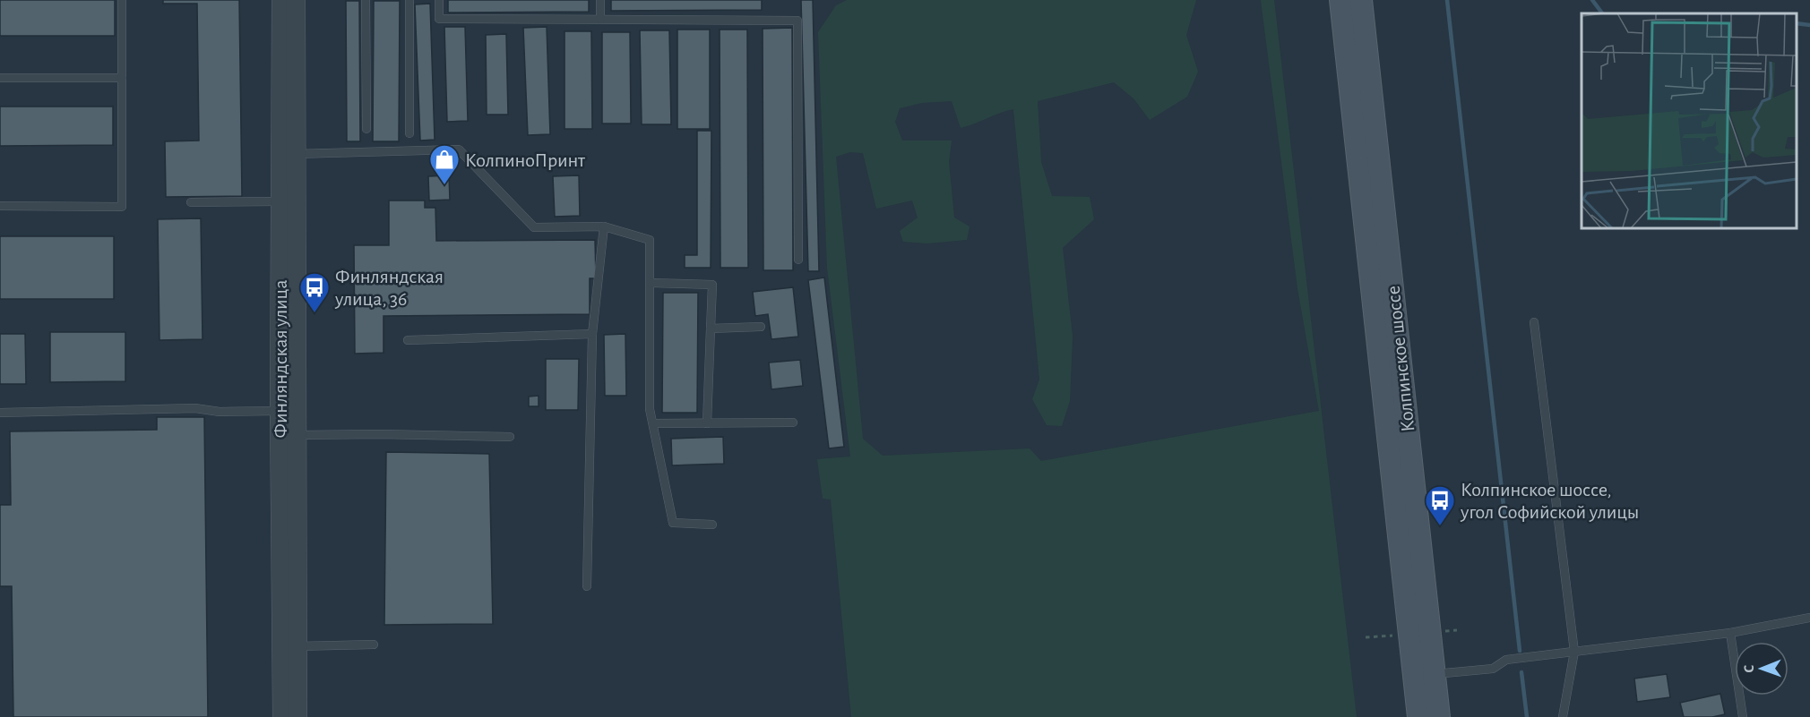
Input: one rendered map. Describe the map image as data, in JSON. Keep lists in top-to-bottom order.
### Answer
{
  "streets": {
    "main road": ["Колпинское шоссе"],
    "street": ["Финляндская улица"]
  },
  "places": {
    "shop": ["КолпиноПринт"],
    "bus stop": ["Финляндская улица, 36", "Колпинское шоссе, угол Софийской улицы"]
  },
  "north": "left"
}
